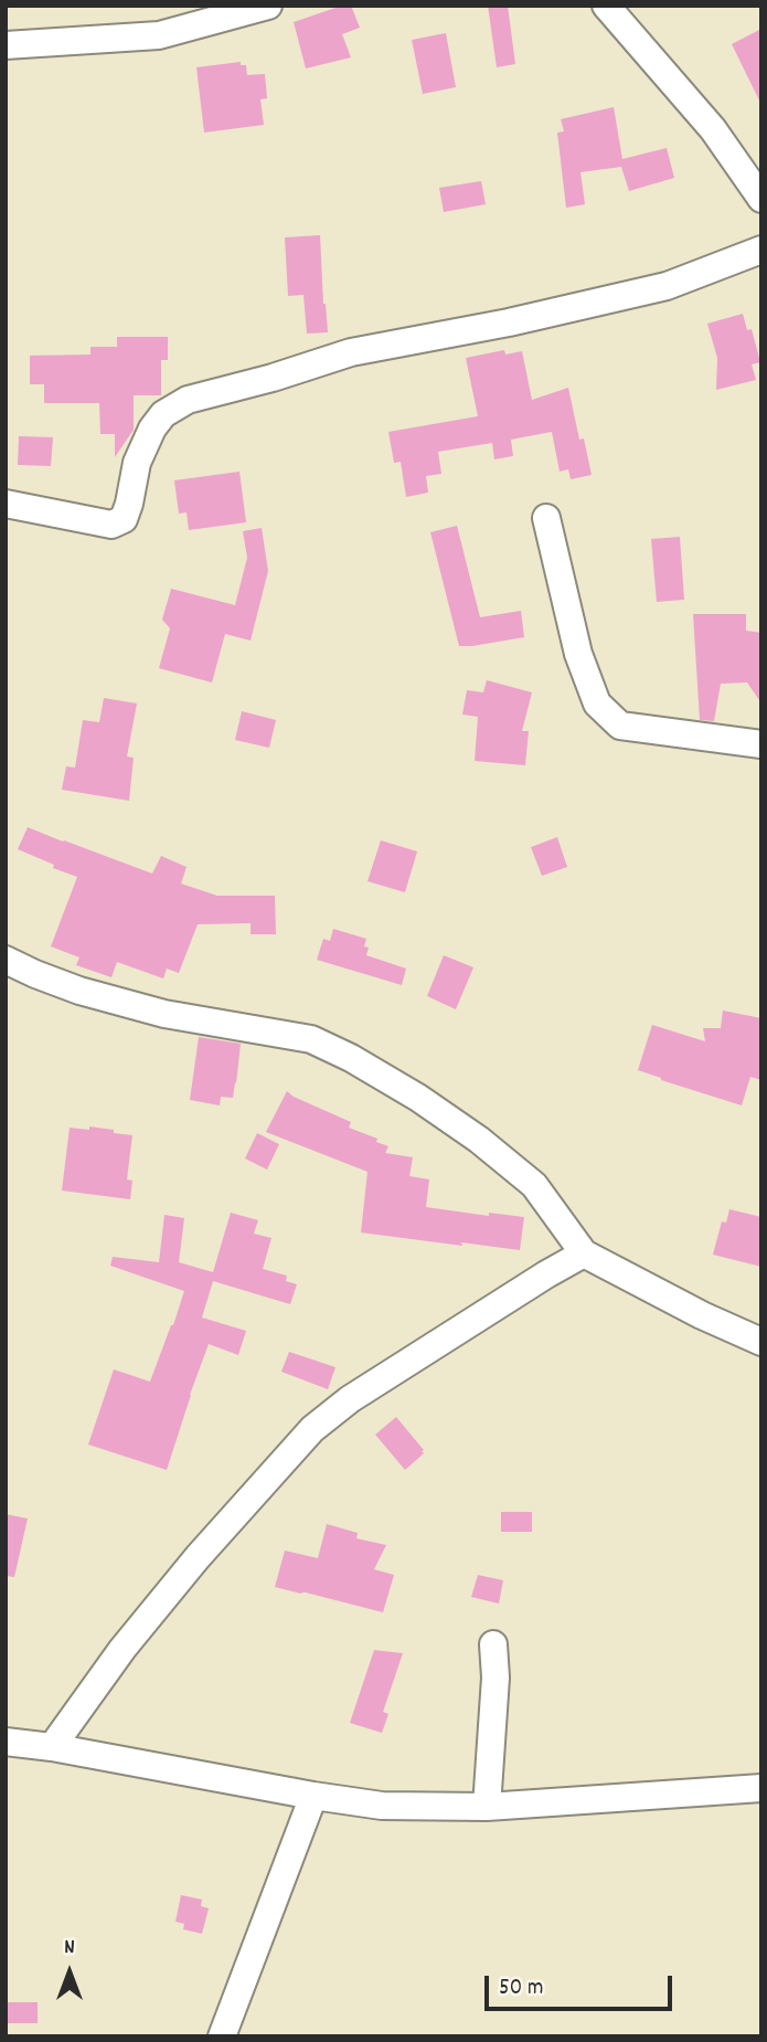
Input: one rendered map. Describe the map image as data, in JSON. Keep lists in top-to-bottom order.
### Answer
{
  "scale_bar": "50 m",
  "north": "top"
}
